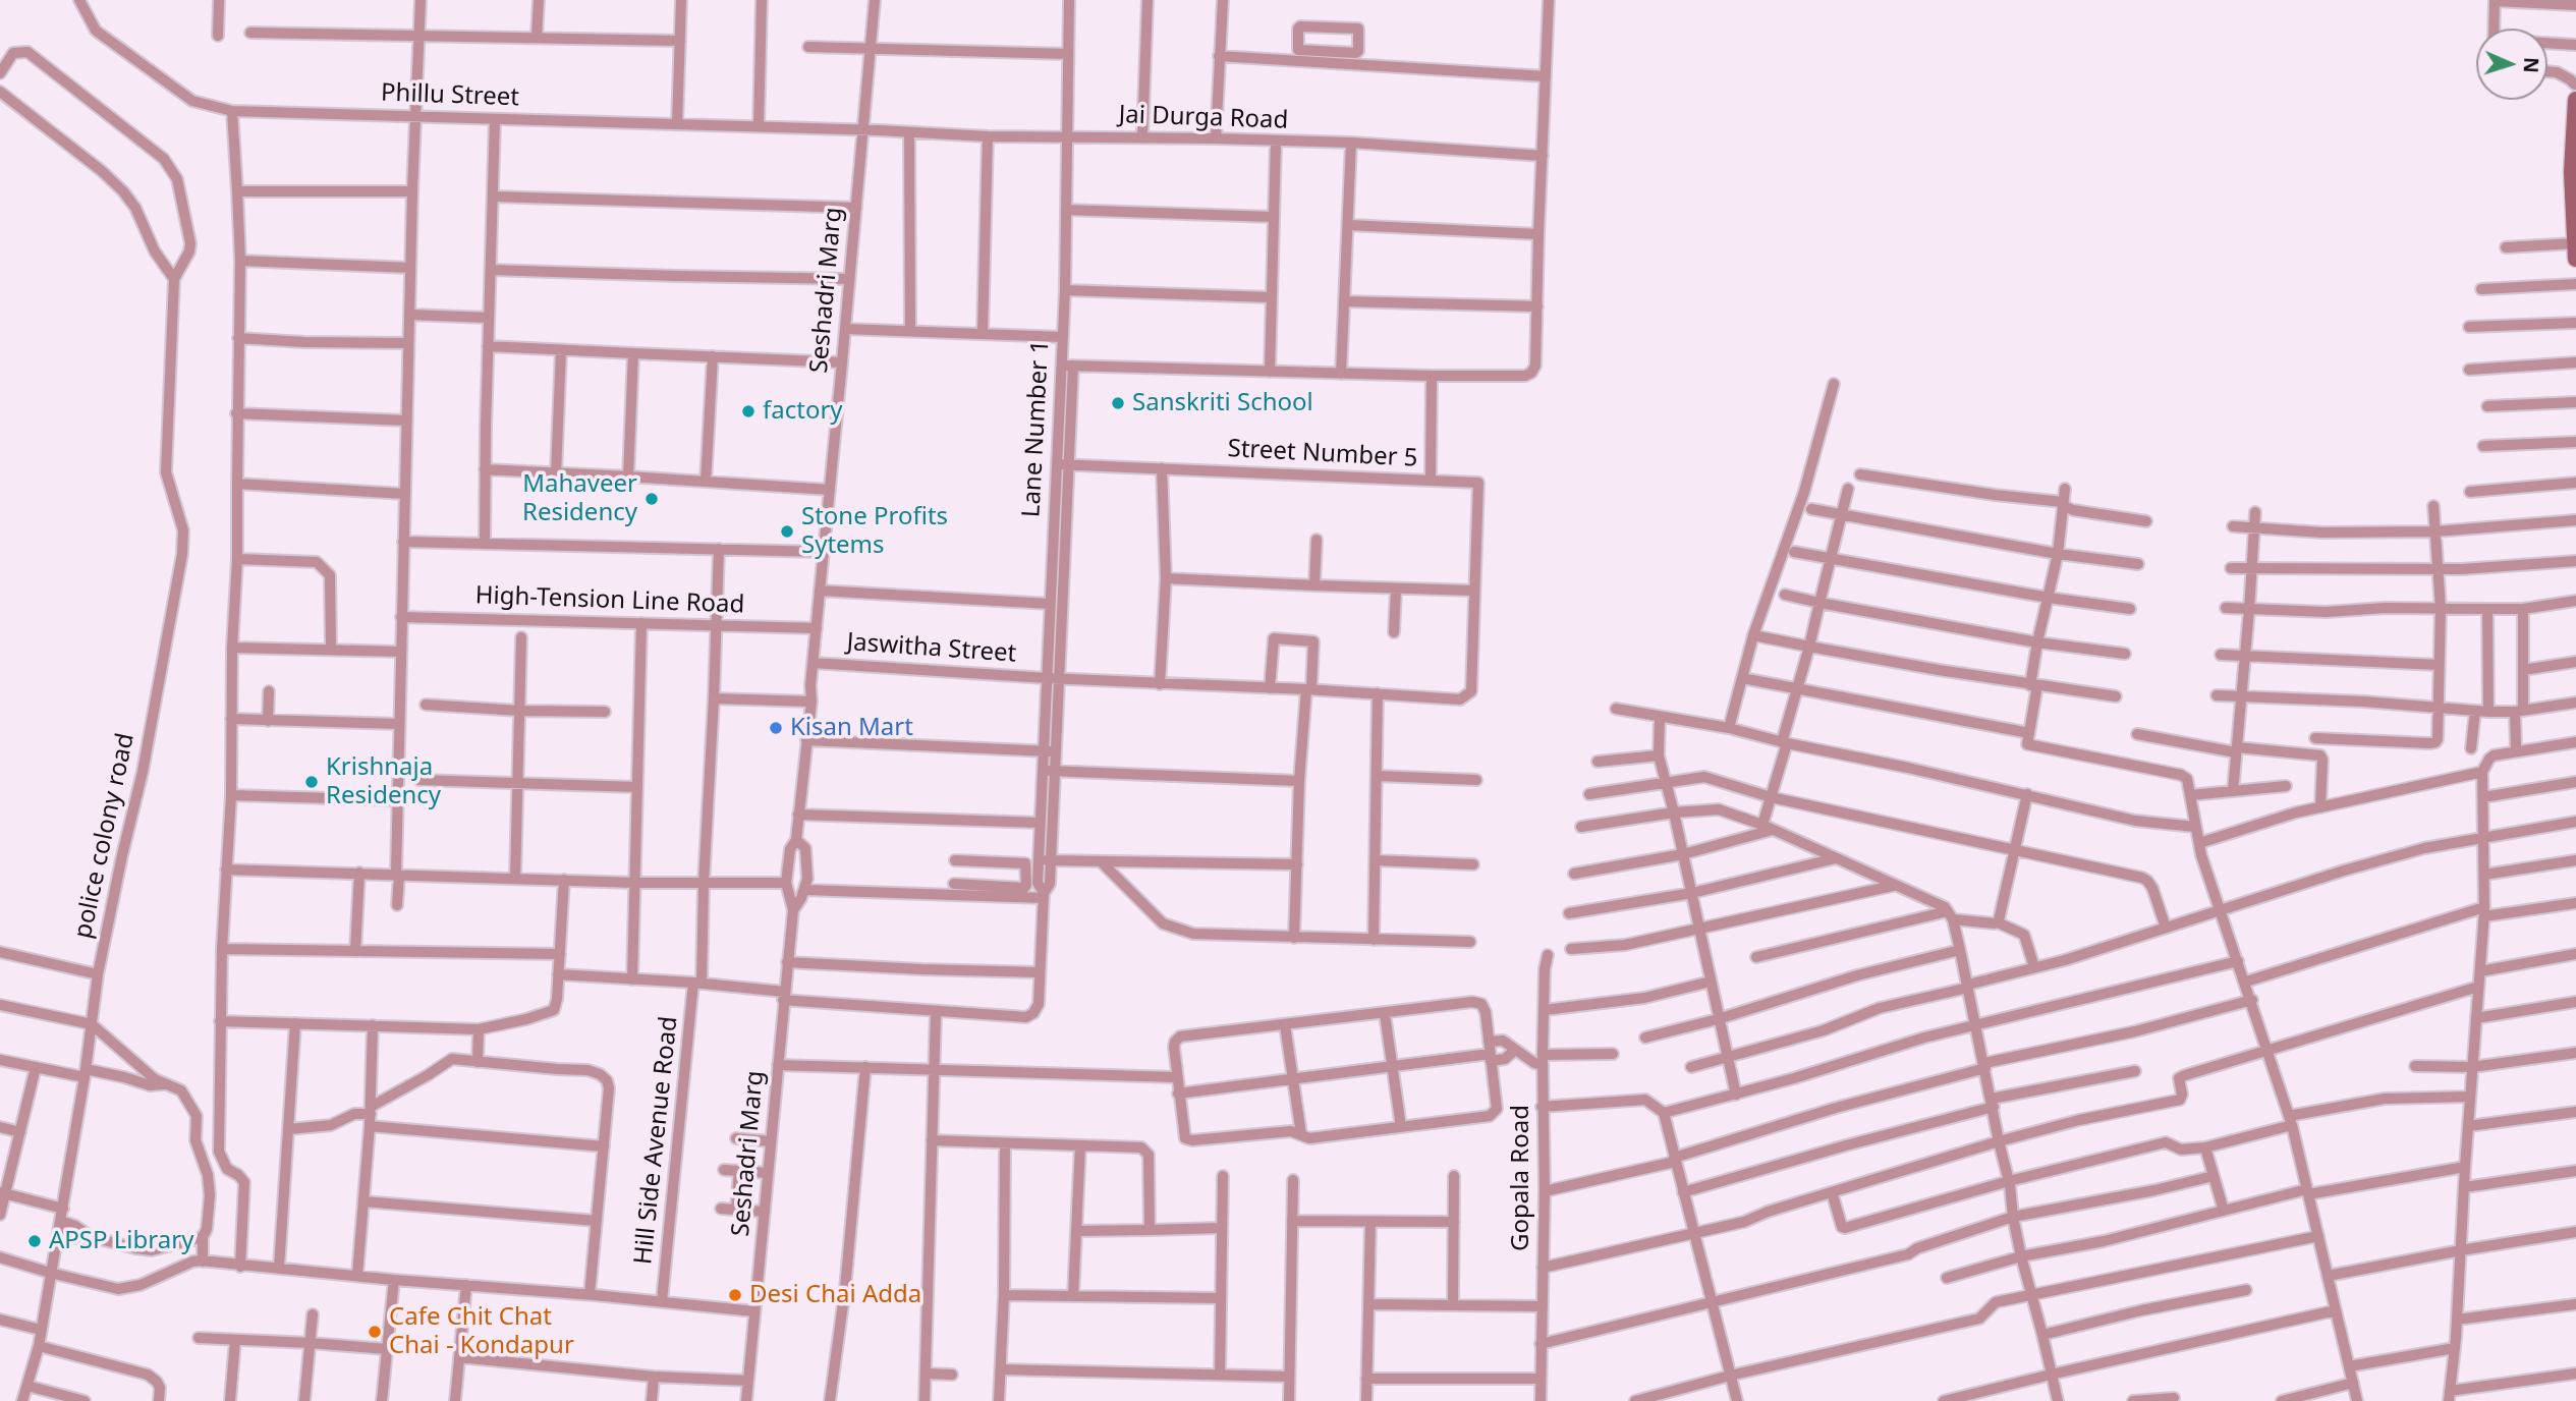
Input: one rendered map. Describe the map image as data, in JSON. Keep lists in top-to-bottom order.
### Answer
{
  "streets": {
    "street": [
      "Phillu Street",
      "Jai Durga Road",
      "Seshadri Marg",
      "Lane Number 1",
      "Street Number 5",
      "High-Tension Line Road",
      "Jaswitha Street",
      "police colony road",
      "Hill Side Avenue Road",
      "Gopala Road"
    ]
  },
  "crossings": [
    ["Phillu Street", "Jai Durga Road"],
    ["Phillu Street", "Seshadri Marg"],
    ["Jai Durga Road", "Seshadri Marg"],
    ["Jai Durga Road", "Lane Number 1"],
    ["Seshadri Marg", "High-Tension Line Road"],
    ["Seshadri Marg", "Jaswitha Street"],
    ["Lane Number 1", "Street Number 5"],
    ["Lane Number 1", "Jaswitha Street"],
    ["Street Number 5", "Jaswitha Street"],
    ["High-Tension Line Road", "Hill Side Avenue Road"]
  ],
  "places": [
    "Sanskriti School",
    "factory",
    "Mahaveer Residency",
    "Stone Profits Sytems",
    "Kisan Mart",
    "Krishnaja Residency",
    "APSP Library",
    "Desi Chai Adda",
    "Cafe Chit Chat Chai - Kondapur"
  ],
  "north": "right"
}
